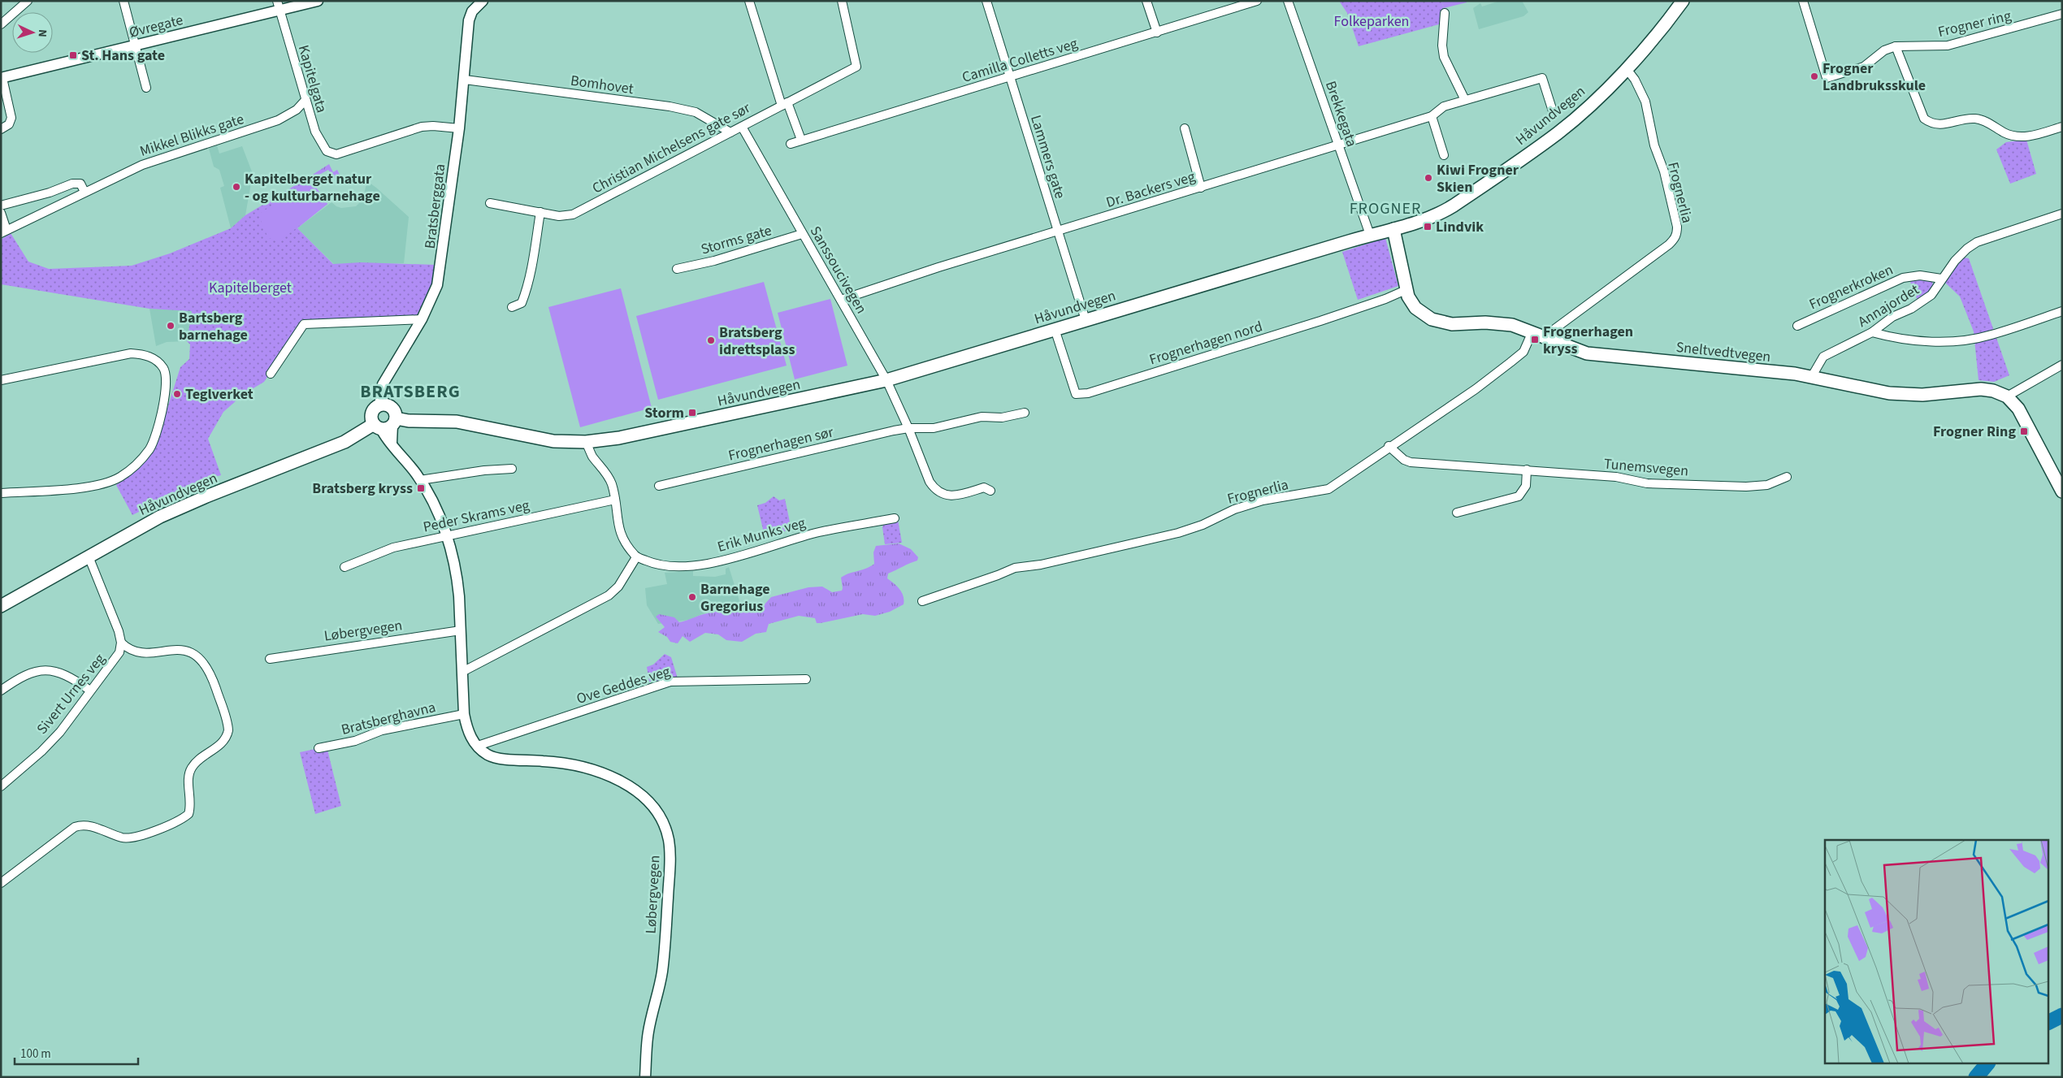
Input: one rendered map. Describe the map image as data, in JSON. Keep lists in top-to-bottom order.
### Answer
{
  "streets": {
    "main road": ["Håvundvegen", "Sneltvedtvegen"],
    "street": [
      "Frogner ring",
      "Øvregate",
      "Camilla Colletts veg",
      "Kapitelgata",
      "Bomhovet",
      "Brekkegata",
      "Mikkel Blikks gate",
      "Christian Michelsens gate sør",
      "Lammers gate",
      "Dr. Backers veg",
      "Frognerlia",
      "Bratsberggata",
      "Storms gate",
      "Sanssoucivegen",
      "Frognerkroken",
      "Annajordet",
      "Frognerhagen nord",
      "Frognerhagen sør",
      "Tunemsvegen",
      "Peder Skrams veg",
      "Erik Munks veg",
      "Løbergvegen",
      "Ove Geddes veg",
      "Sivert Urnes veg",
      "Bratsberghavna"
    ]
  },
  "crossings": [
    ["Øvregate", "Kapitelgata"],
    ["Camilla Colletts veg", "Lammers gate"],
    ["Kapitelgata", "Mikkel Blikks gate"],
    ["Kapitelgata", "Bratsberggata"],
    ["Bomhovet", "Christian Michelsens gate sør"],
    ["Bomhovet", "Bratsberggata"],
    ["Brekkegata", "Håvundvegen"],
    ["Brekkegata", "Dr. Backers veg"],
    ["Håvundvegen", "Lammers gate"],
    ["Håvundvegen", "Frognerlia"],
    ["Håvundvegen", "Bratsberggata"],
    ["Håvundvegen", "Sanssoucivegen"],
    ["Håvundvegen", "Frognerhagen nord"],
    ["Håvundvegen", "Sneltvedtvegen"],
    ["Håvundvegen", "Løbergvegen"],
    ["Christian Michelsens gate sør", "Sanssoucivegen"],
    ["Lammers gate", "Dr. Backers veg"],
    ["Dr. Backers veg", "Sanssoucivegen"],
    ["Frognerlia", "Sneltvedtvegen"],
    ["Frognerlia", "Tunemsvegen"],
    ["Bratsberggata", "Løbergvegen"],
    ["Storms gate", "Sanssoucivegen"],
    ["Sanssoucivegen", "Frognerhagen sør"],
    ["Frognerkroken", "Annajordet"],
    ["Annajordet", "Sneltvedtvegen"],
    ["Frognerhagen nord", "Sneltvedtvegen"],
    ["Peder Skrams veg", "Løbergvegen"],
    ["Løbergvegen", "Ove Geddes veg"],
    ["Løbergvegen", "Bratsberghavna"]
  ],
  "districts": ["FROGNER", "BRATSBERG"],
  "parks": ["Folkeparken", "Kapitelberget"],
  "places": {
    "transit": [
      "St. Hans gate",
      "Lindvik",
      "Frognerhagen kryss",
      "Storm",
      "Frogner Ring",
      "Bratsberg kryss"
    ],
    "other": [
      "Frogner Landbruksskule",
      "Kiwi Frogner Skien",
      "Kapitelberget natur - og kulturbarnehage",
      "Bartsberg barnehage",
      "Bratsberg idrettsplass",
      "Teglverket",
      "Barnehage Gregorius"
    ]
  },
  "scale_bar": "100 m",
  "north": "right"
}
